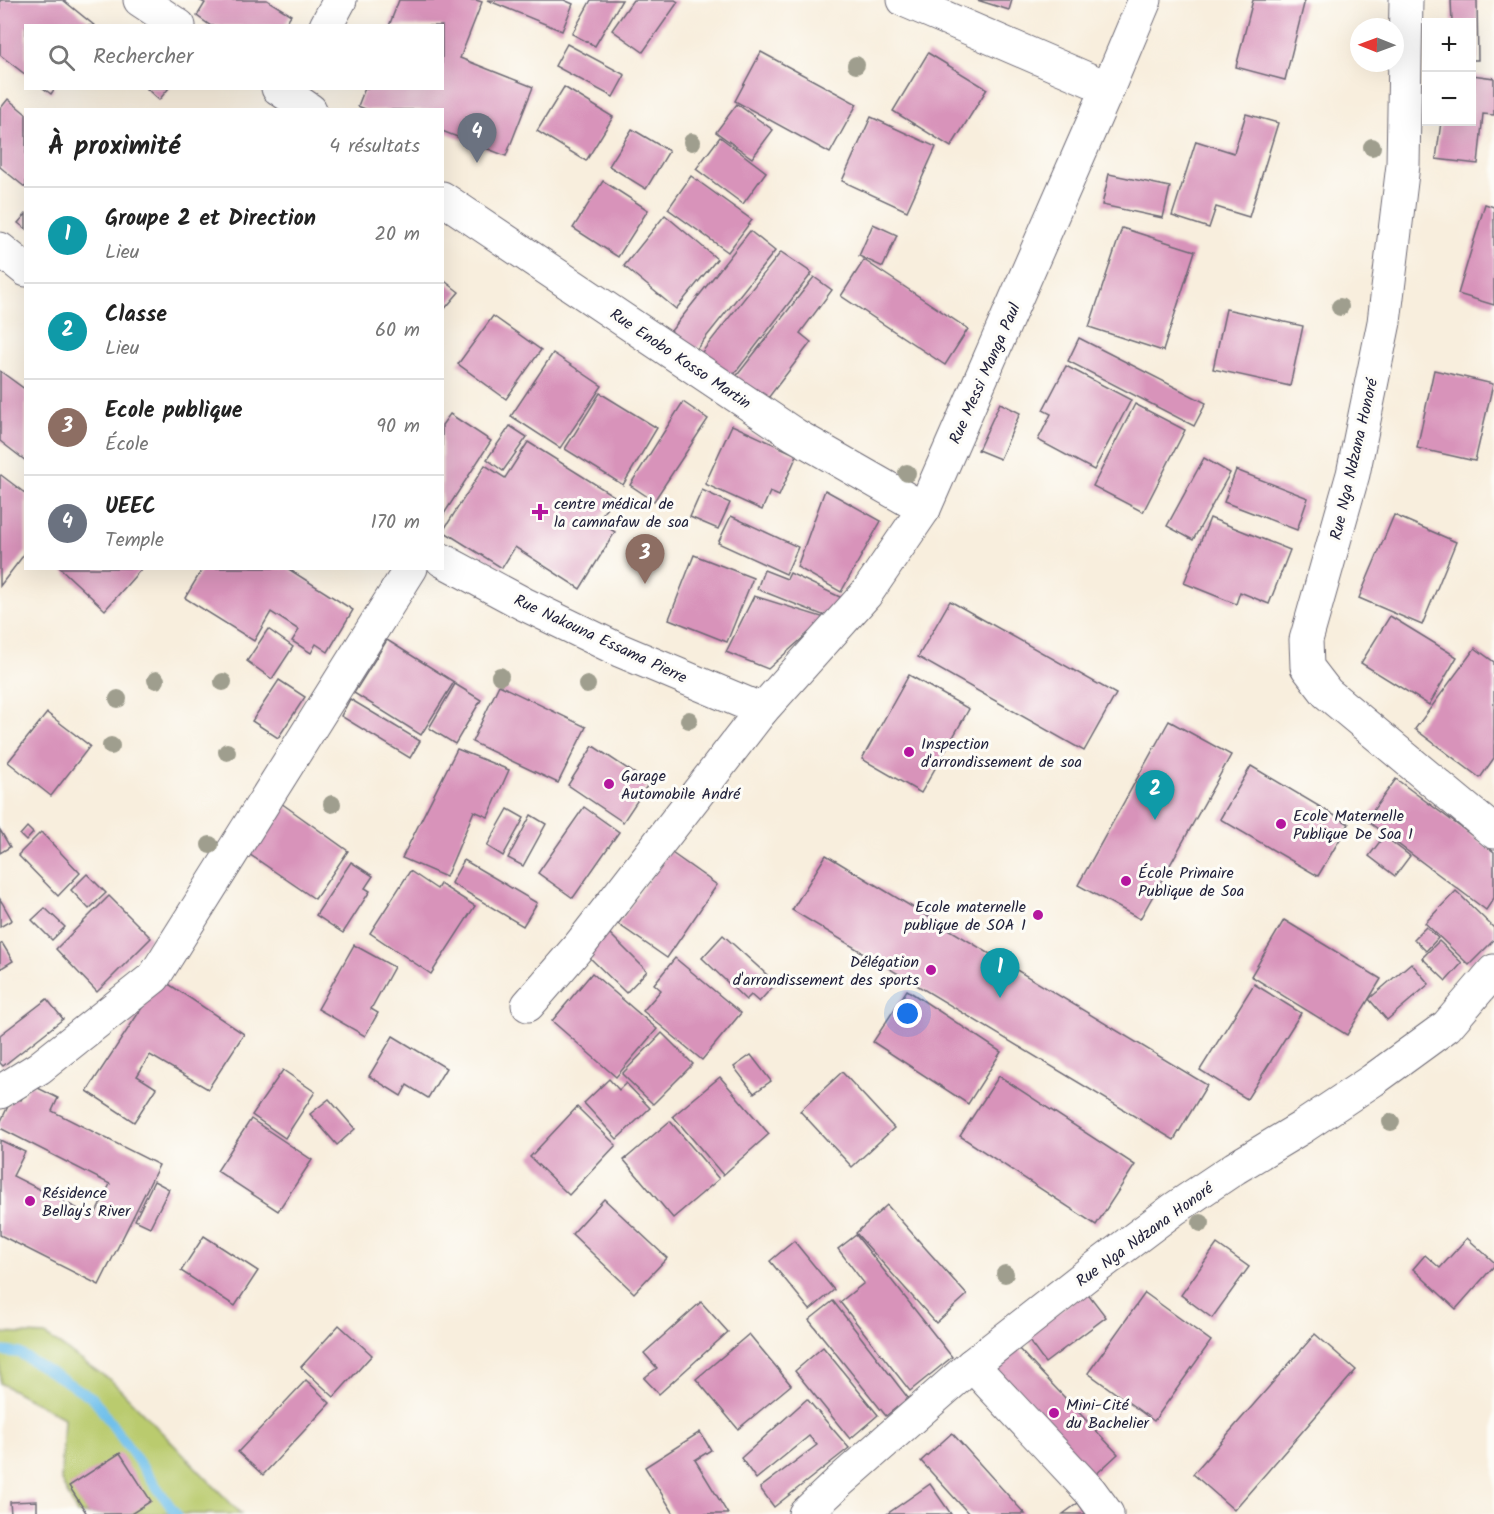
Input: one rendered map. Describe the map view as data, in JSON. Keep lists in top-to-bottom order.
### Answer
{
  "streets": {
    "street": [
      "Rue Enobo Kosso Martin",
      "Rue Messi Manga Paul",
      "Rue Nga Ndzana Honoré",
      "Rue Nakouna Essama Pierre"
    ]
  },
  "crossings": [
    ["Rue Enobo Kosso Martin", "Rue Messi Manga Paul"],
    ["Rue Messi Manga Paul", "Rue Nakouna Essama Pierre"]
  ],
  "places": {
    "health": ["centre médical de la camnafaw de soa"],
    "other": [
      "Inspection d'arrondissement de soa",
      "Garage Automobile André",
      "Ecole Maternelle Publique De Soa 1",
      "École Primaire Publique de Soa",
      "Ecole maternelle publique de SOA 1",
      "Délégation d'arrondissement des sports",
      "Résidence Bellay's River",
      "Mini-Cité du Bachelier"
    ]
  },
  "north": "left",
  "page": {
    "map_buttons": ["+", "−"],
    "search": "Rechercher",
    "heading": ["À proximité", "4 résultats"],
    "pins": [
      "4",
      "3",
      "2",
      "1"
    ],
    "list": [
      {
        "mark": "1",
        "name": "Groupe 2 et Direction",
        "note": "Lieu",
        "value": "20 m"
      },
      {
        "mark": "2",
        "name": "Classe",
        "note": "Lieu",
        "value": "60 m"
      },
      {
        "mark": "3",
        "name": "Ecole publique",
        "note": "École",
        "value": "90 m"
      },
      {
        "mark": "4",
        "name": "UEEC",
        "note": "Temple",
        "value": "170 m"
      }
    ]
  }
}
